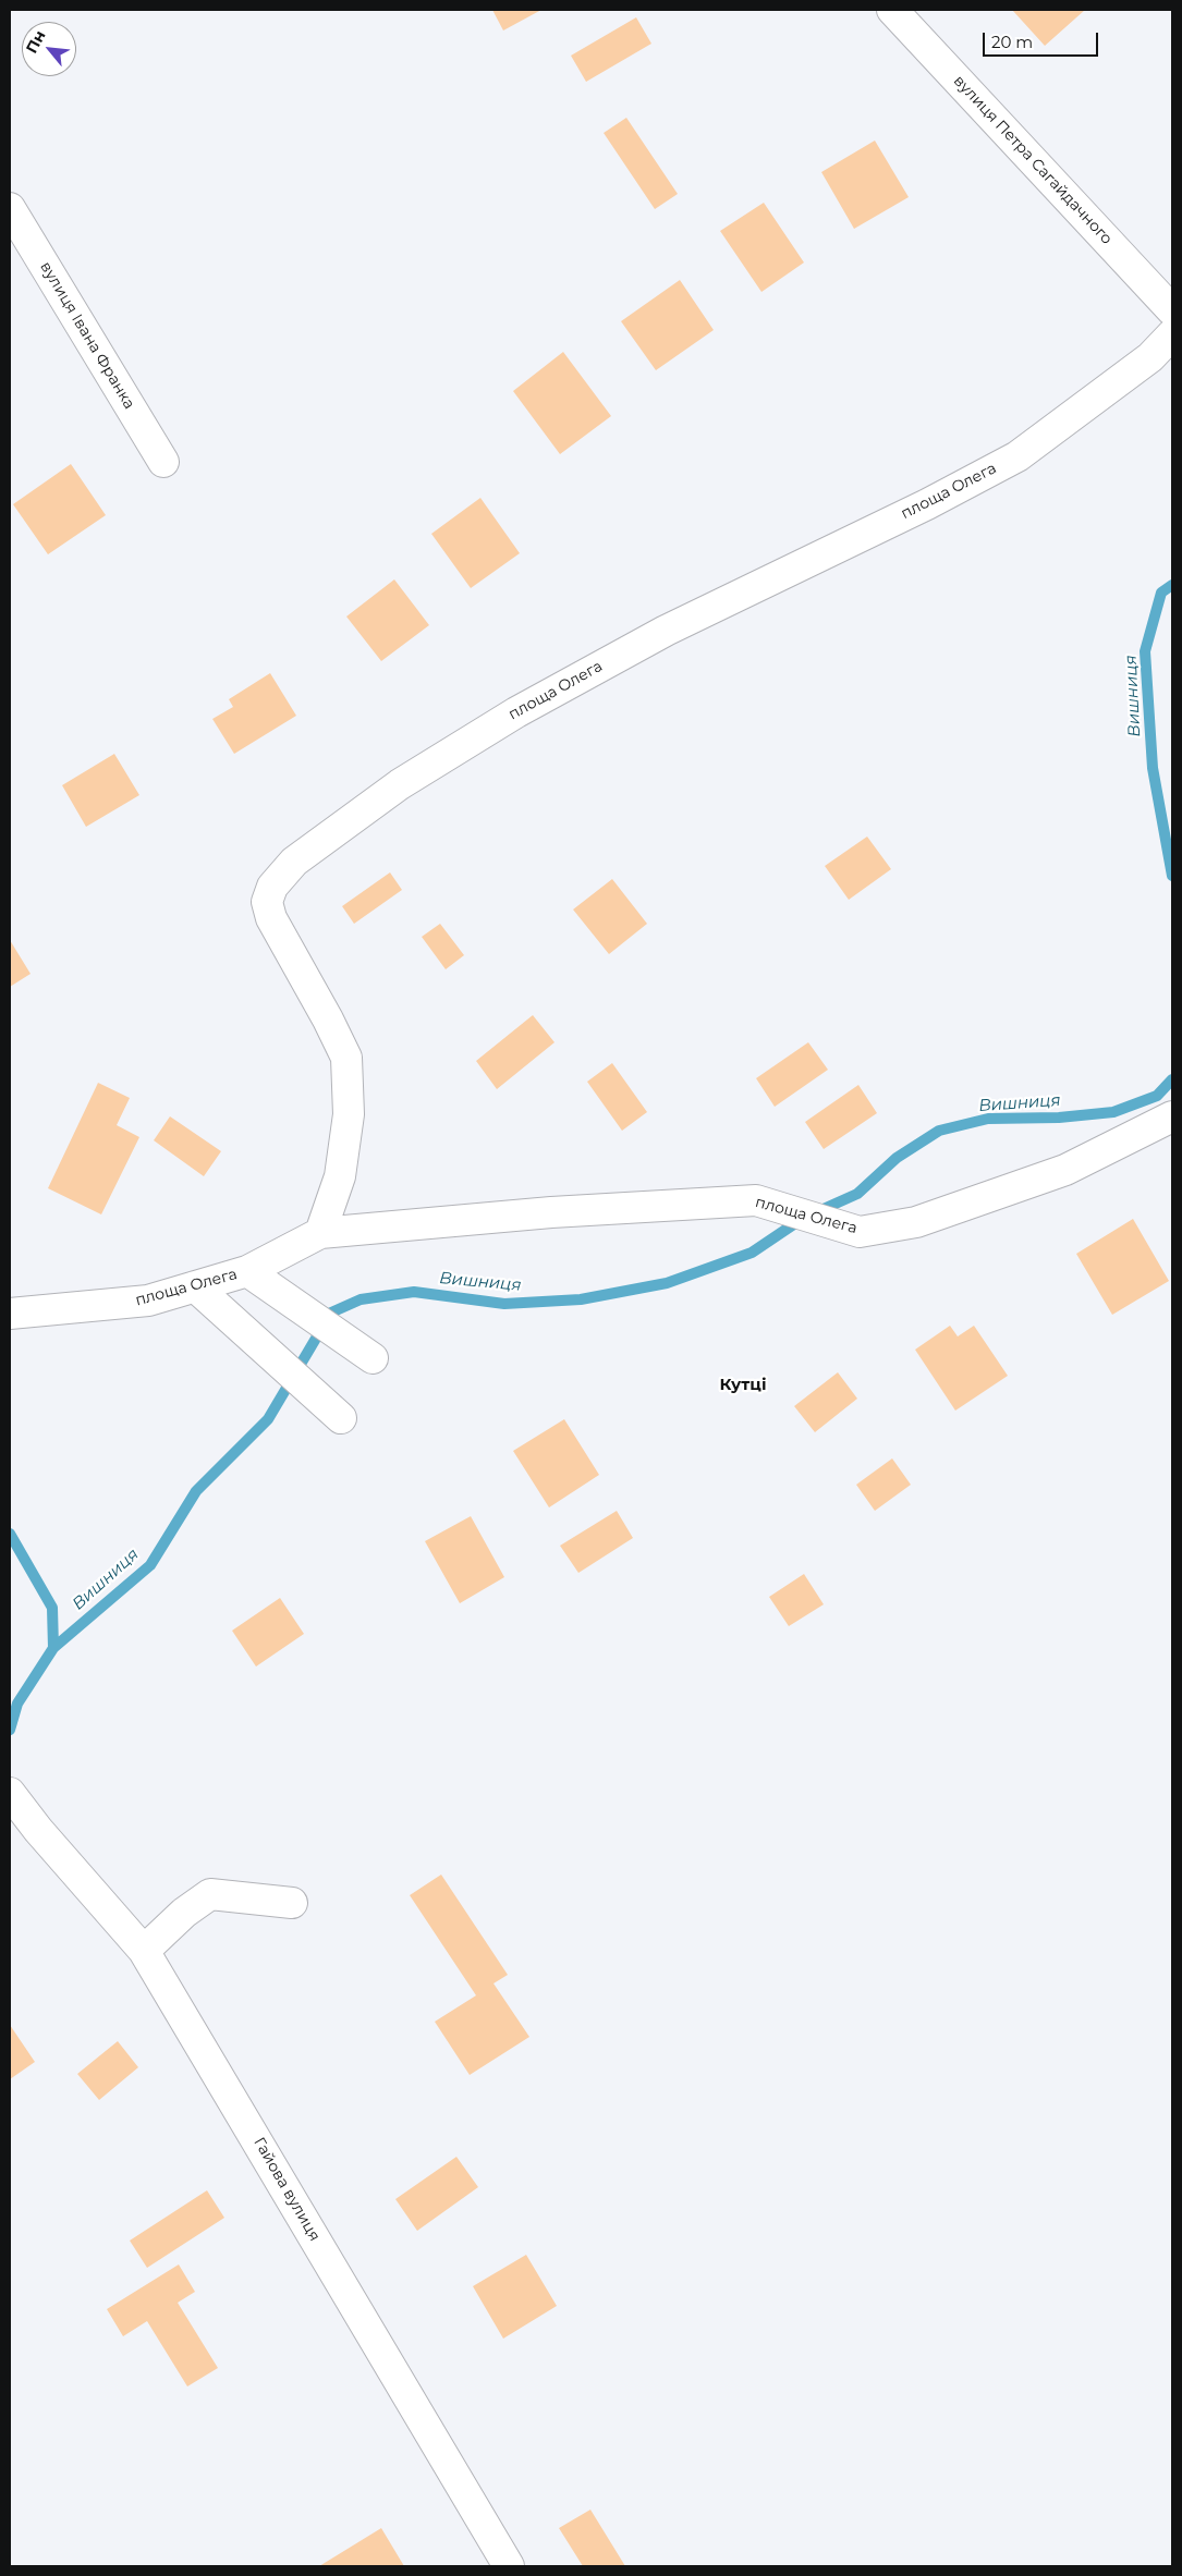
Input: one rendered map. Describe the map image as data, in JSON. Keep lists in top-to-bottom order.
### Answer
{
  "streets": {
    "street": [
      "вулиця Петра Сагайдачного",
      "вулиця Івана Франка",
      "площа Олега",
      "Гайова вулиця"
    ]
  },
  "districts": ["Кутці"],
  "water": ["Вишниця"],
  "scale_bar": "20 m",
  "north": "top left"
}
